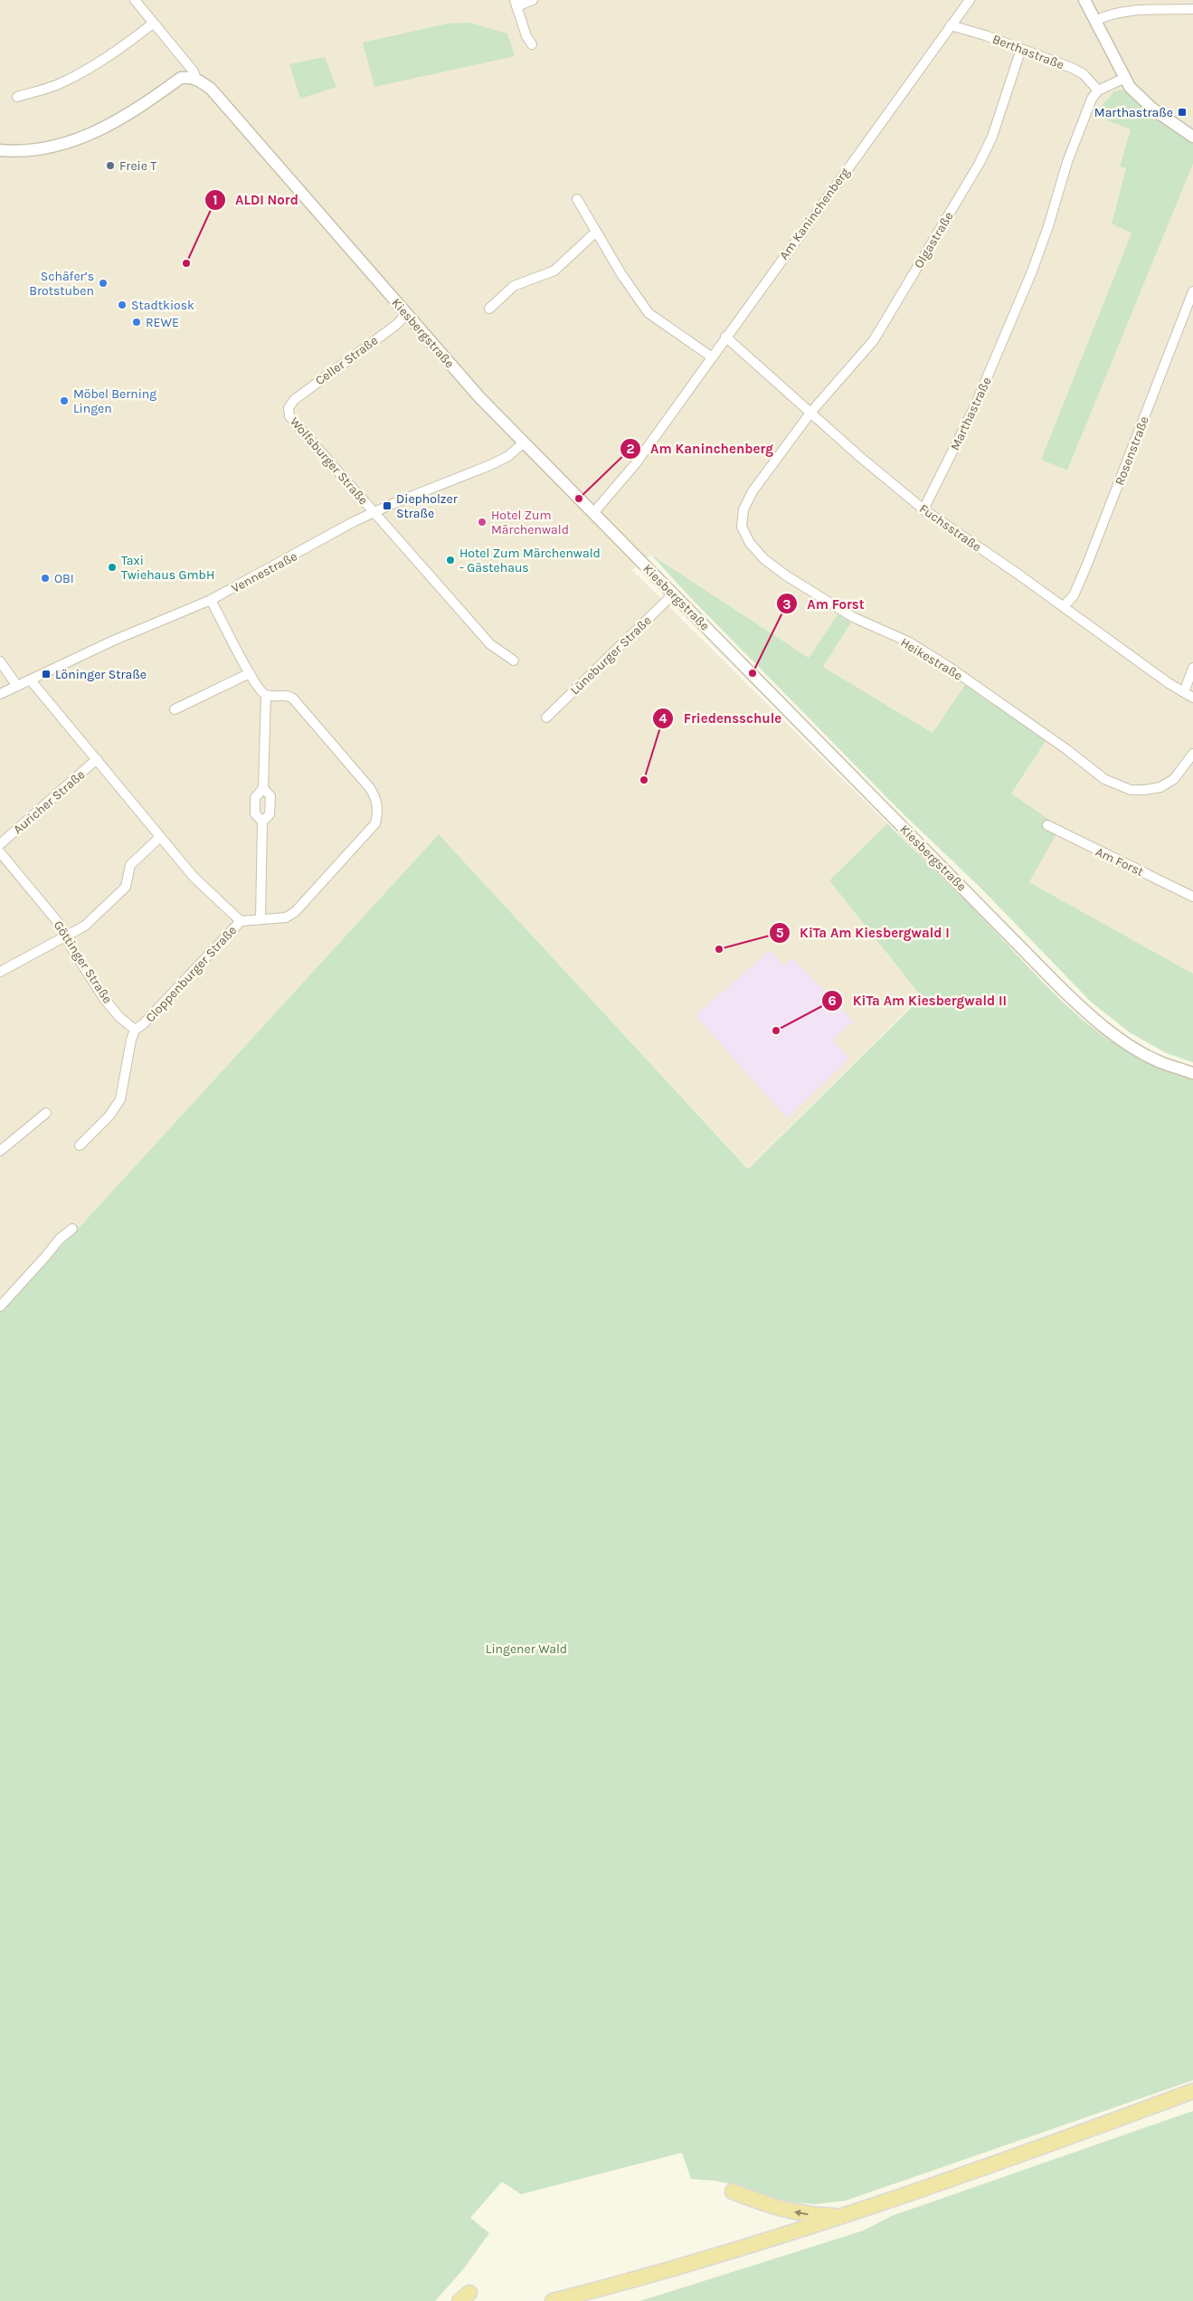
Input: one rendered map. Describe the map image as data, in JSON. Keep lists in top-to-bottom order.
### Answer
{
  "streets": {
    "street": [
      "Berthastraße",
      "Am Kaninchenberg",
      "Olgastraße",
      "Kiesbergstraße",
      "Celler Straße",
      "Marthastraße",
      "Rosenstraße",
      "Wolfsburger Straße",
      "Fuchsstraße",
      "Vennestraße",
      "Lüneburger Straße",
      "Heikestraße",
      "Auricher Straße",
      "Am Forst",
      "Göttinger Straße",
      "Cloppenburger Straße"
    ]
  },
  "crossings": [
    ["Berthastraße", "Am Kaninchenberg"],
    ["Berthastraße", "Olgastraße"],
    ["Berthastraße", "Marthastraße"],
    ["Am Kaninchenberg", "Kiesbergstraße"],
    ["Am Kaninchenberg", "Fuchsstraße"],
    ["Olgastraße", "Fuchsstraße"],
    ["Olgastraße", "Heikestraße"],
    ["Kiesbergstraße", "Celler Straße"],
    ["Kiesbergstraße", "Vennestraße"],
    ["Kiesbergstraße", "Lüneburger Straße"],
    ["Celler Straße", "Wolfsburger Straße"],
    ["Marthastraße", "Fuchsstraße"],
    ["Rosenstraße", "Fuchsstraße"],
    ["Wolfsburger Straße", "Vennestraße"],
    ["Fuchsstraße", "Heikestraße"],
    ["Göttinger Straße", "Cloppenburger Straße"]
  ],
  "parks": ["Lingener Wald"],
  "places": {
    "transit": ["Marthastraße", "Diepholzer Straße", "Löninger Straße"],
    "other": [
      "Freie T",
      "ALDI Nord",
      "Schäfer’s Brotstuben",
      "Stadtkiosk",
      "REWE",
      "Möbel Berning Lingen",
      "Am Kaninchenberg",
      "Hotel Zum Märchenwald",
      "Hotel Zum Märchenwald - Gästehaus",
      "Taxi Twiehaus GmbH",
      "OBI",
      "Am Forst",
      "Friedensschule",
      "KiTa Am Kiesbergwald I",
      "KiTa Am Kiesbergwald II"
    ]
  }
}
